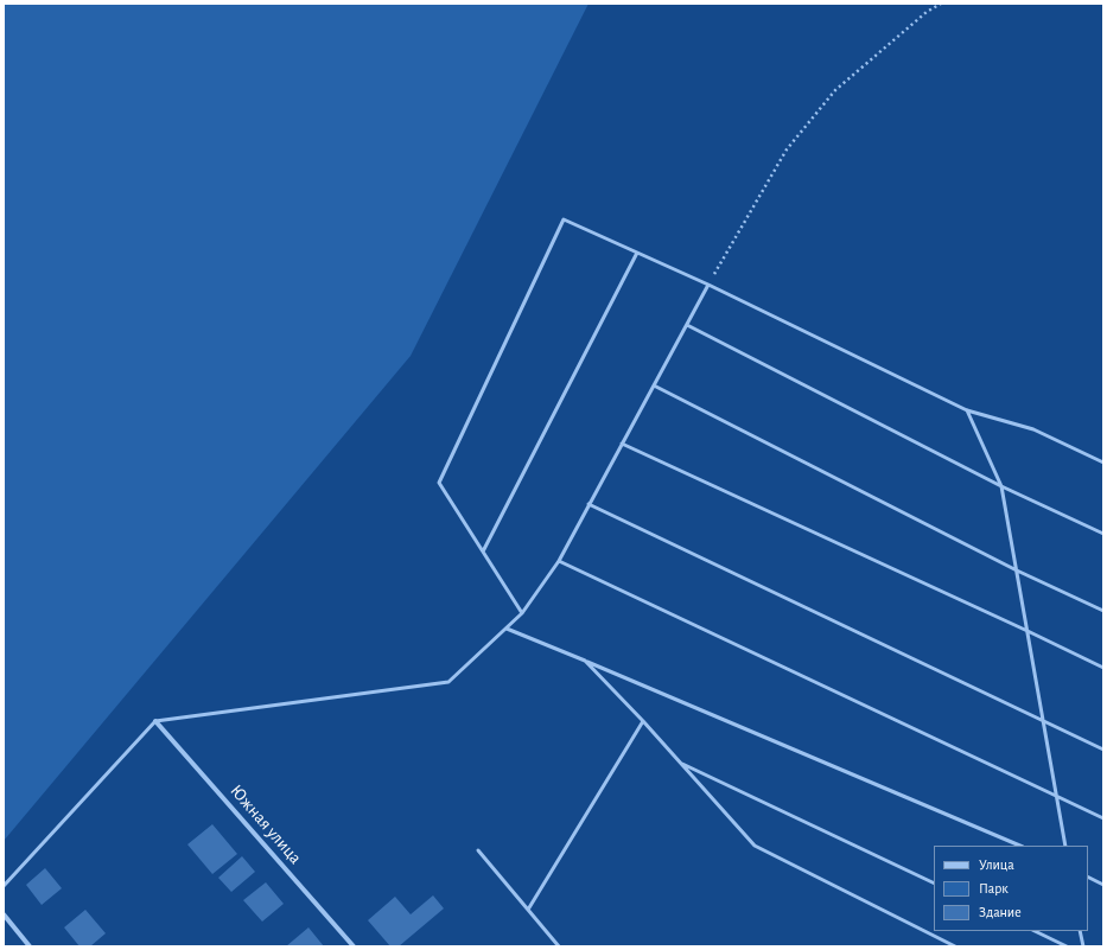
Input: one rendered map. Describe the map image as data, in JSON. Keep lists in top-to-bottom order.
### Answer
{
  "streets": {
    "street": ["Южная улица"]
  },
  "legend": ["Улица", "Парк", "Здание"]
}
